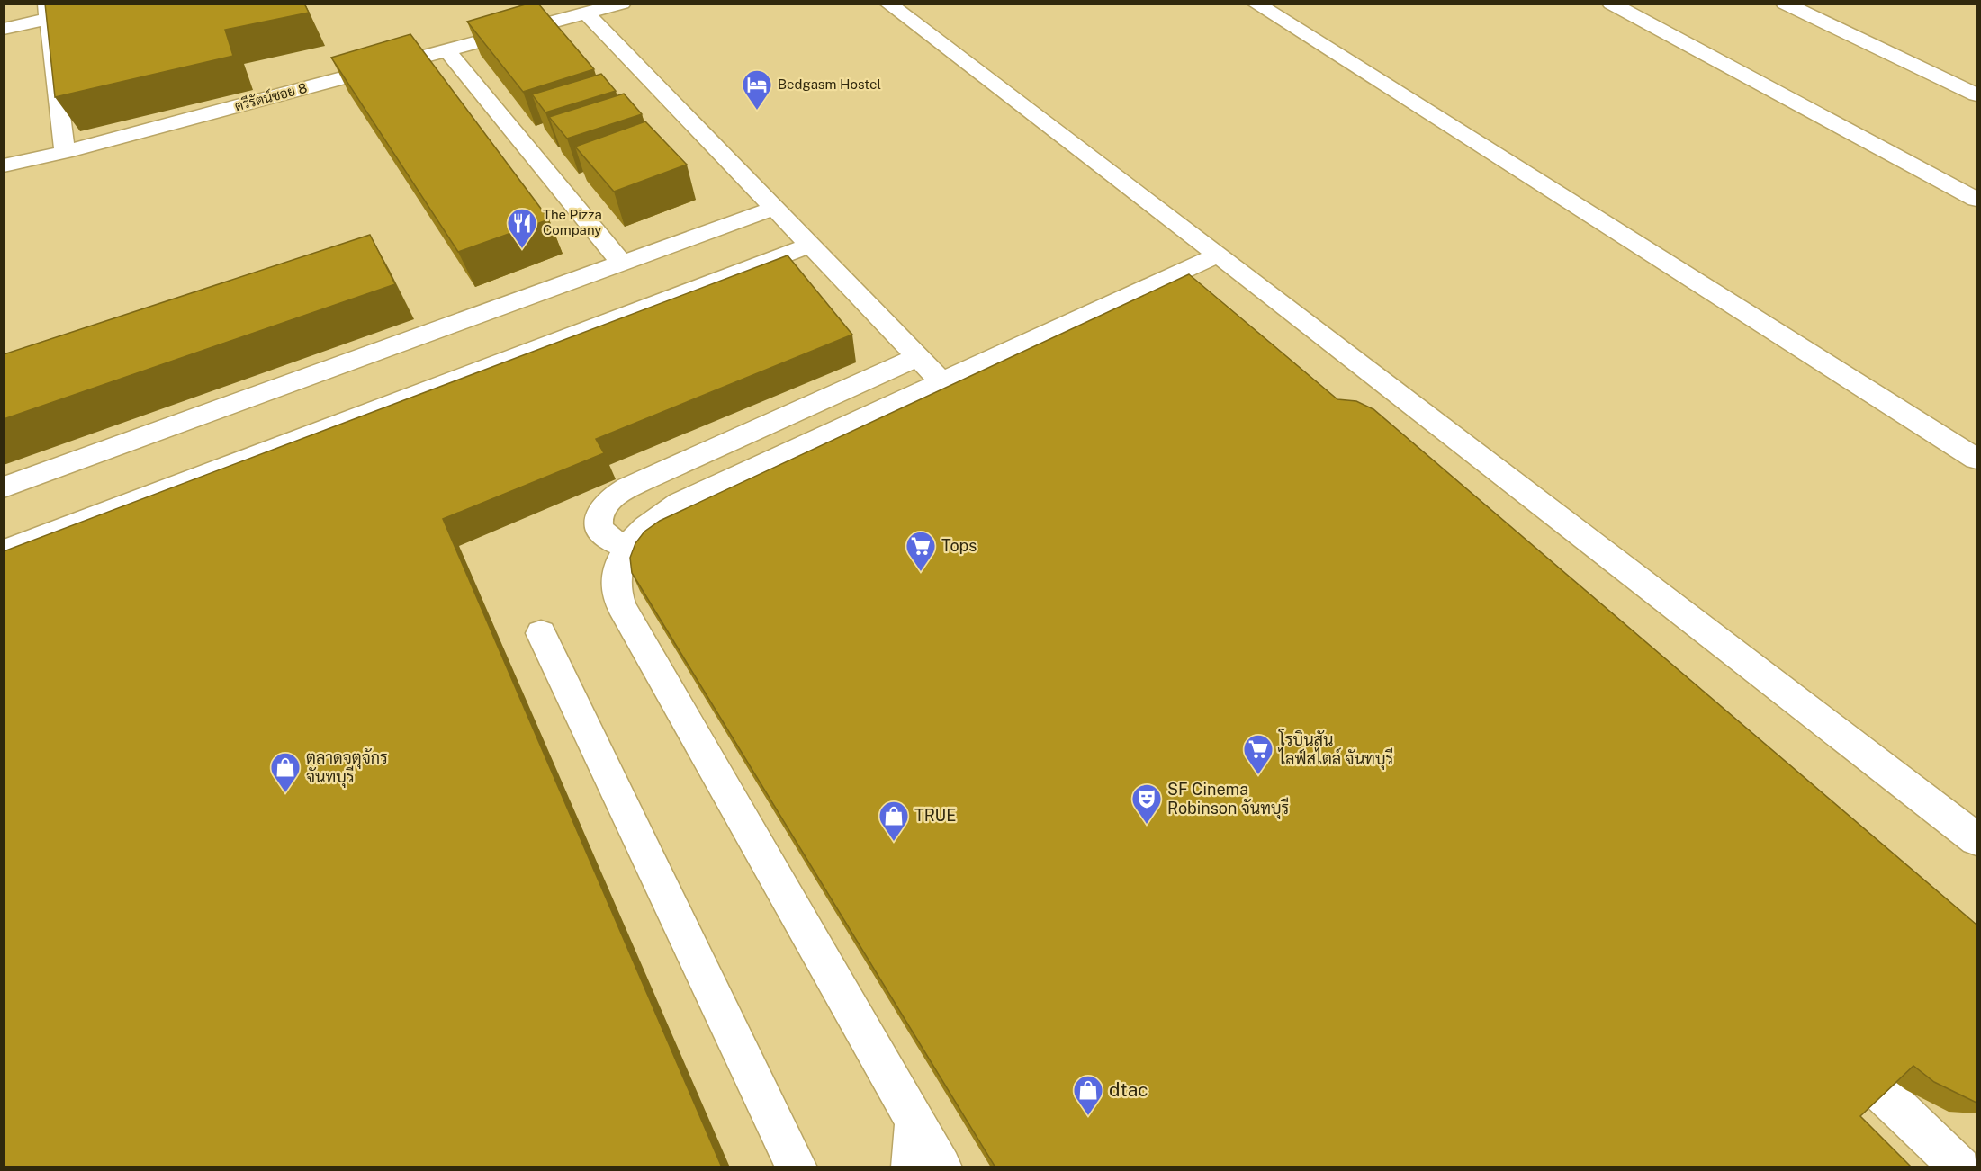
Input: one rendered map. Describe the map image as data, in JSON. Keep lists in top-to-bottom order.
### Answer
{
  "streets": {
    "street": ["ตรีรัตน์ซอย 8"]
  },
  "places": {
    "hotel": ["Bedgasm Hostel"],
    "restaurant": ["The Pizza Company"],
    "supermarket": ["Tops", "โรบินสัน ไลฟ์สไตล์ จันทบุรี"],
    "shop": ["ตลาดจตุจักร จันทบุรี", "TRUE", "dtac"],
    "theatre": ["SF Cinema Robinson จันทบุรี"]
  }
}
